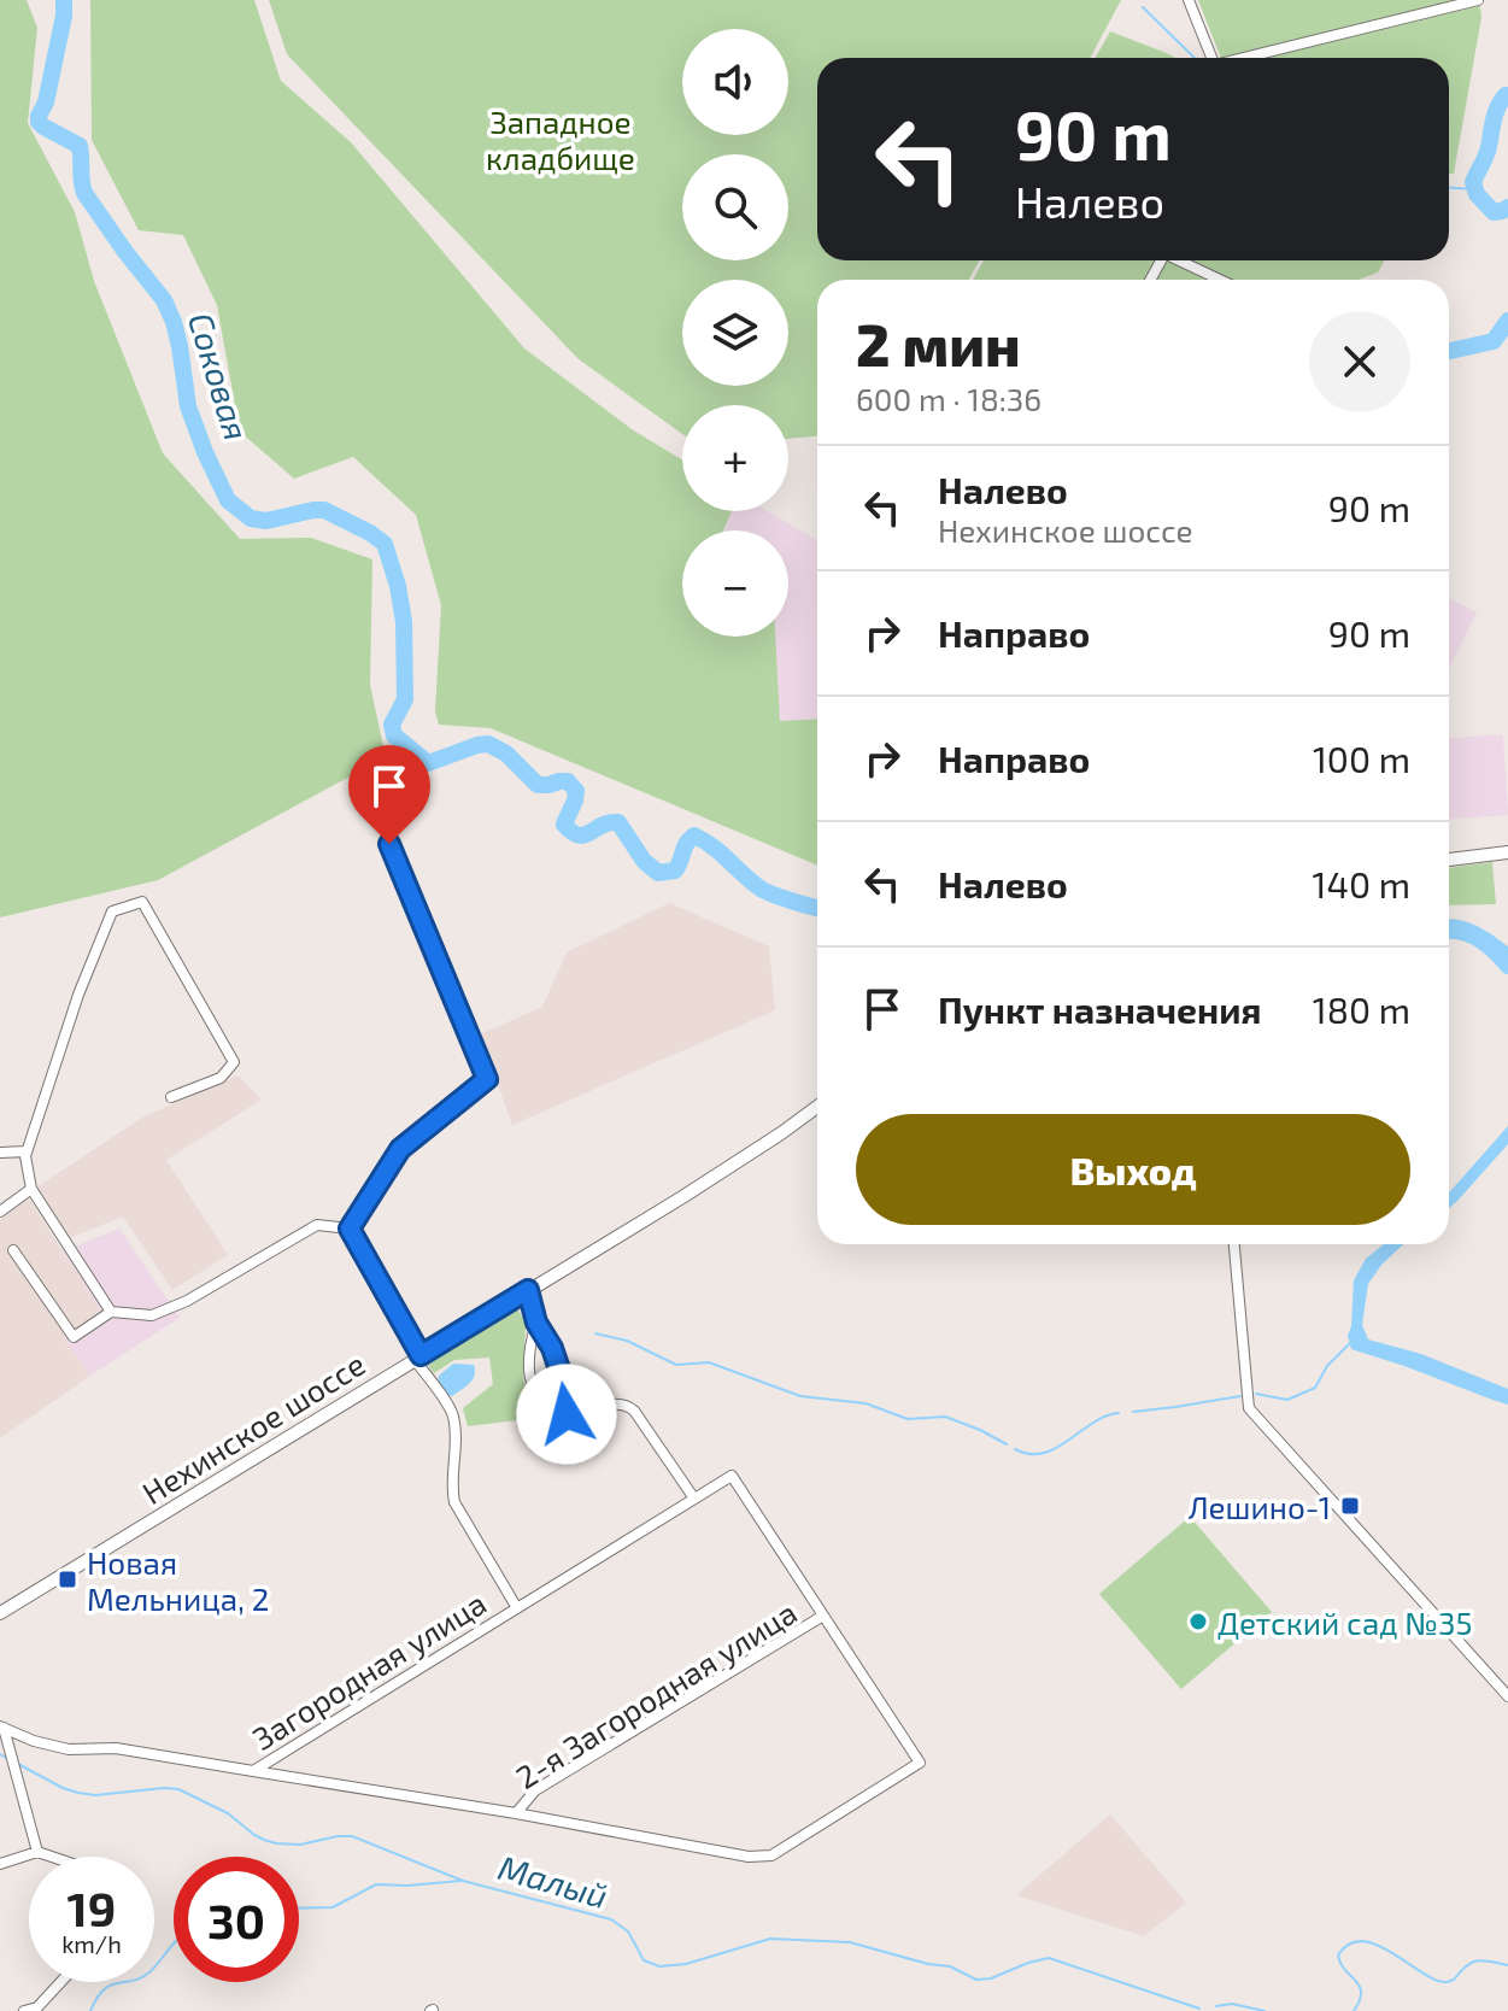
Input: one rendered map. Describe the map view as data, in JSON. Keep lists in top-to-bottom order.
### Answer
{
  "streets": {
    "main road": ["Нехинское шоссе"],
    "street": ["Загородная улица", "2-я Загородная улица"]
  },
  "crossings": [
    ["Загородная улица", "2-я Загородная улица"]
  ],
  "water": ["Соковая", "Малый"],
  "parks": ["Западное кладбище"],
  "places": {
    "transit": ["Лешино-1", "Новая Мельница, 2"],
    "other": ["Детский сад №35"]
  },
  "page": {
    "map_buttons": ["+", "−"],
    "turn": ["90 m", "Налево"],
    "heading": ["2 мин", "600 m · 18:36"],
    "list": [
      {
        "name": "Налево",
        "note": "Нехинское шоссе",
        "value": "90 m"
      },
      {
        "name": "Направо",
        "value": "90 m"
      },
      {
        "name": "Направо",
        "value": "100 m"
      },
      {
        "name": "Налево",
        "value": "140 m"
      },
      {
        "name": "Пункт назначения",
        "value": "180 m"
      }
    ],
    "buttons": "Выход",
    "speed": "19 km/h",
    "limit": "30"
  }
}
